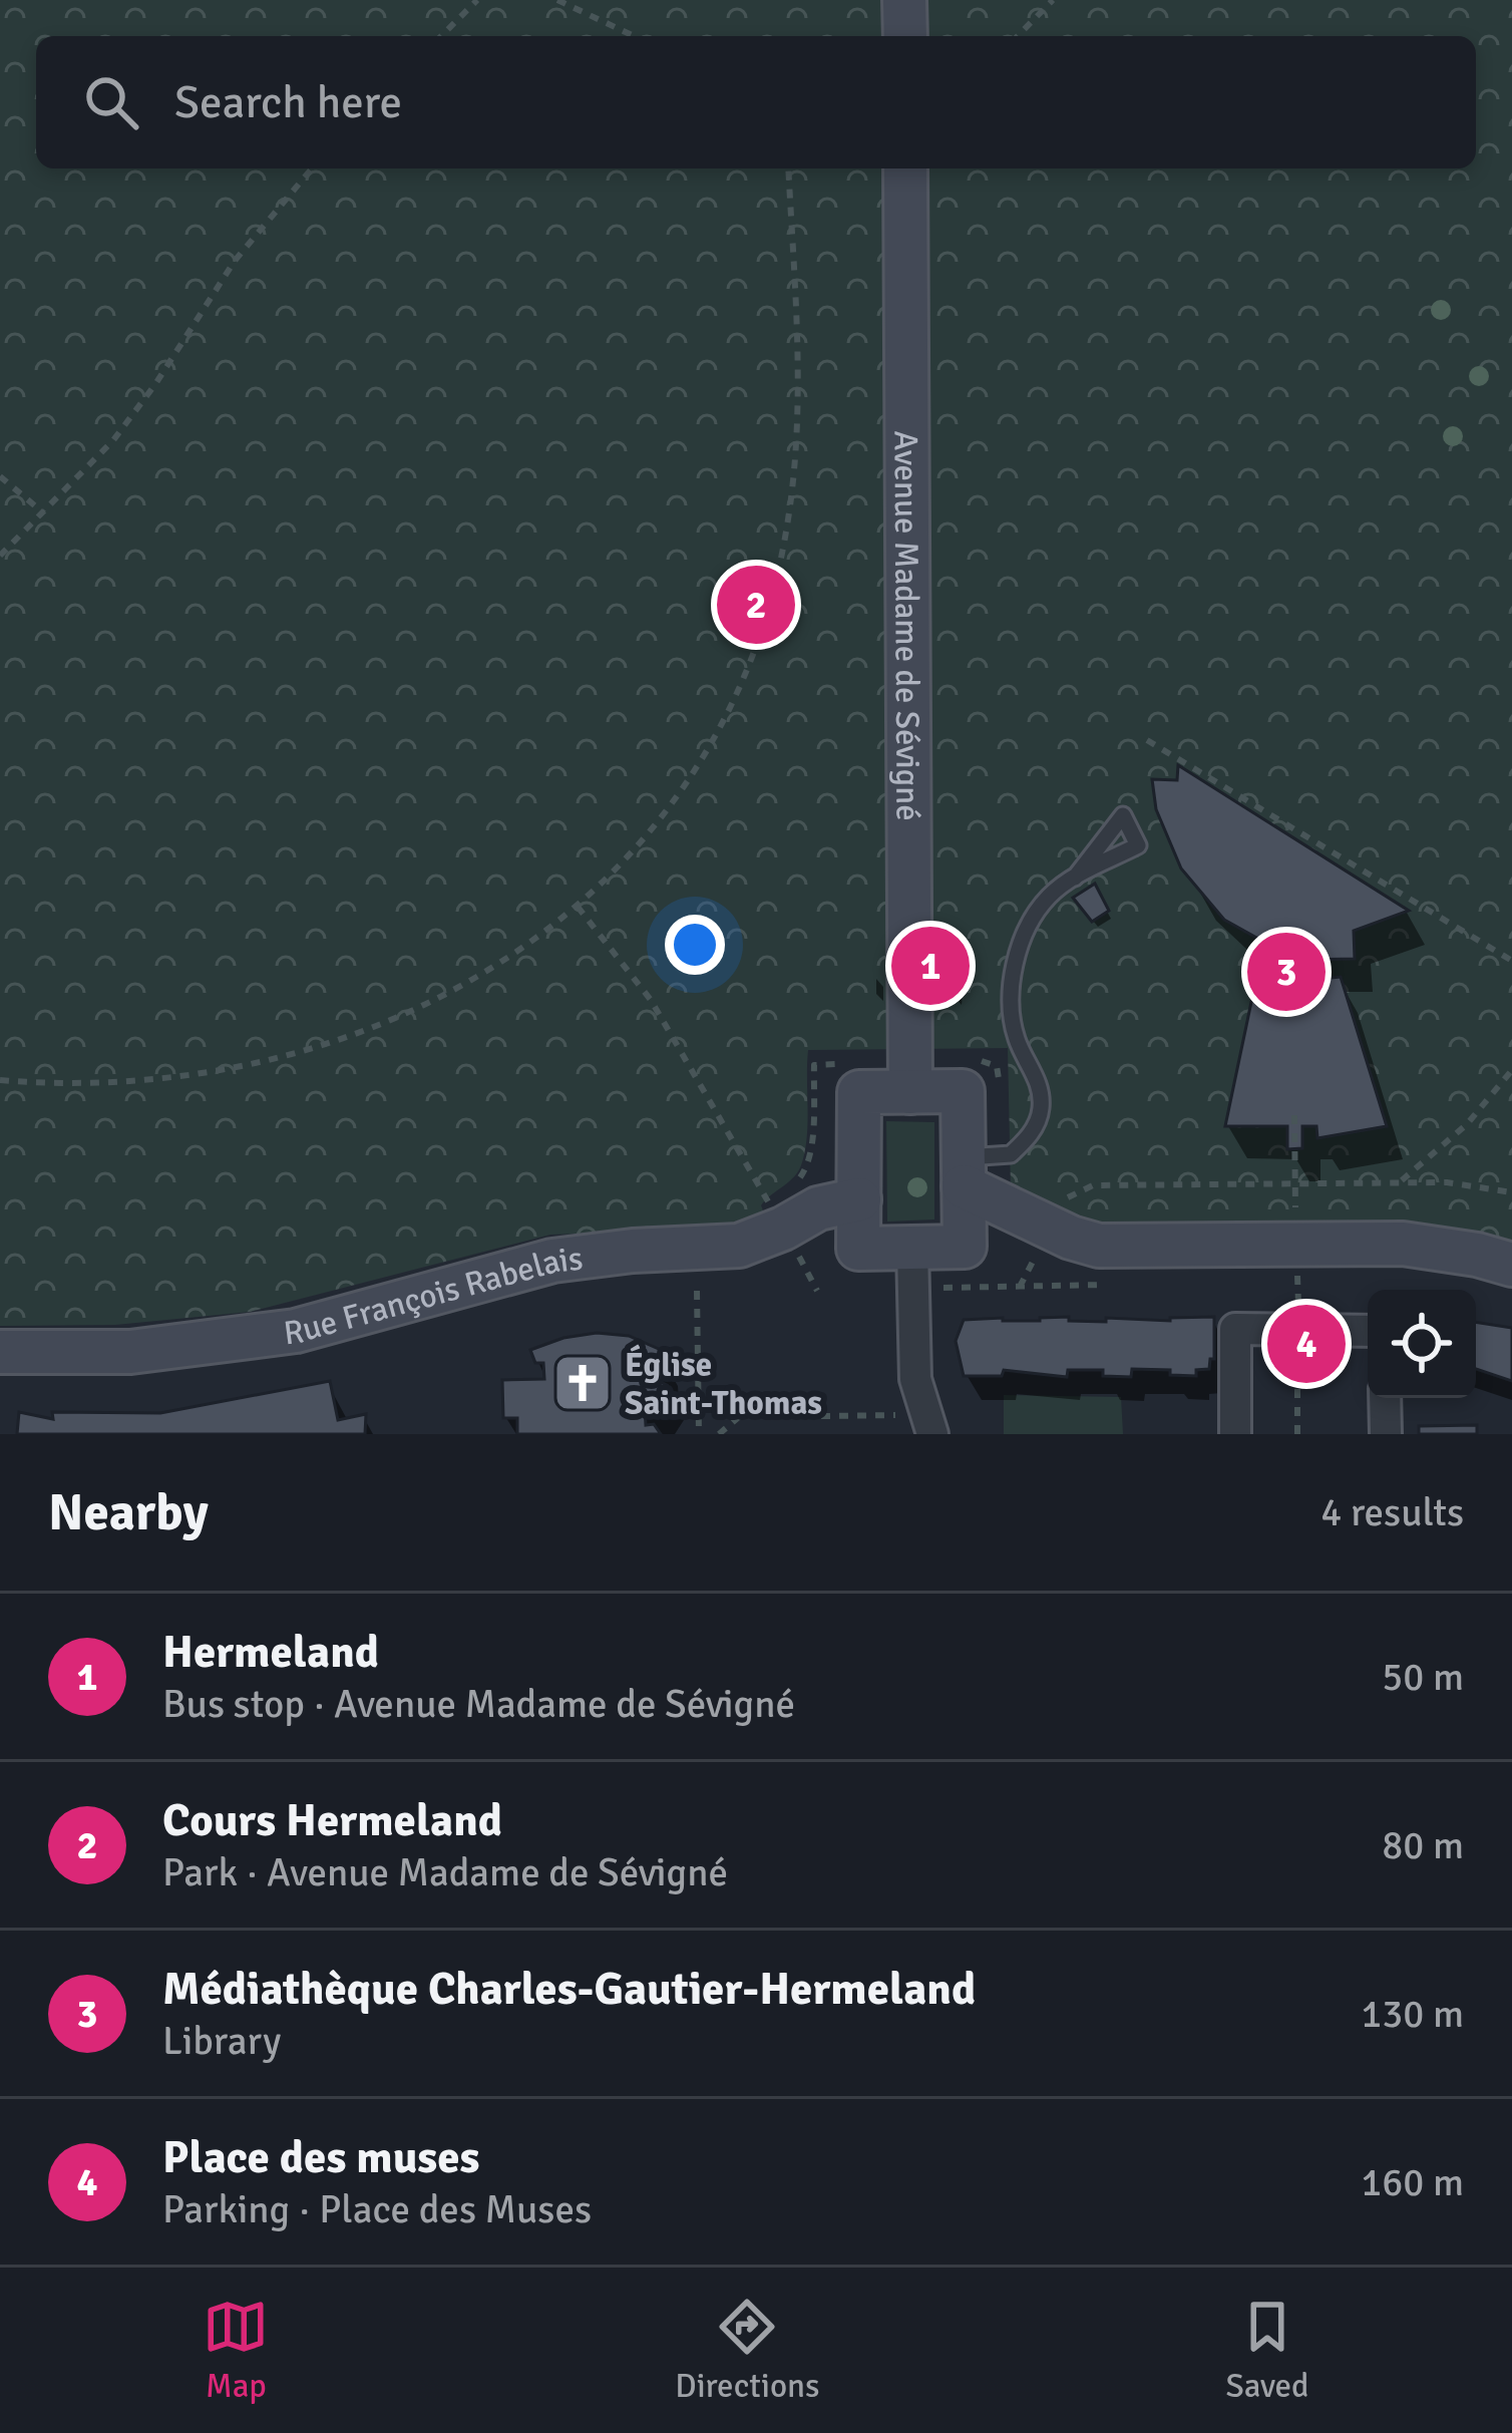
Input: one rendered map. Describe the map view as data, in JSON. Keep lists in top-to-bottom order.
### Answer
{
  "streets": {
    "street": ["Avenue Madame de Sévigné", "Rue François Rabelais"]
  },
  "places": {
    "church": ["Église Saint-Thomas"]
  },
  "page": {
    "search": "Search here",
    "pins": [
      "2",
      "1",
      "3",
      "4"
    ],
    "heading": ["Nearby", "4 results"],
    "list": [
      {
        "mark": "1",
        "name": "Hermeland",
        "note": "Bus stop · Avenue Madame de Sévigné",
        "value": "50 m"
      },
      {
        "mark": "2",
        "name": "Cours Hermeland",
        "note": "Park · Avenue Madame de Sévigné",
        "value": "80 m"
      },
      {
        "mark": "3",
        "name": "Médiathèque Charles-Gautier-Hermeland",
        "note": "Library",
        "value": "130 m"
      },
      {
        "mark": "4",
        "name": "Place des muses",
        "note": "Parking · Place des Muses",
        "value": "160 m"
      }
    ],
    "nav": ["Map", "Directions", "Saved"]
  }
}
